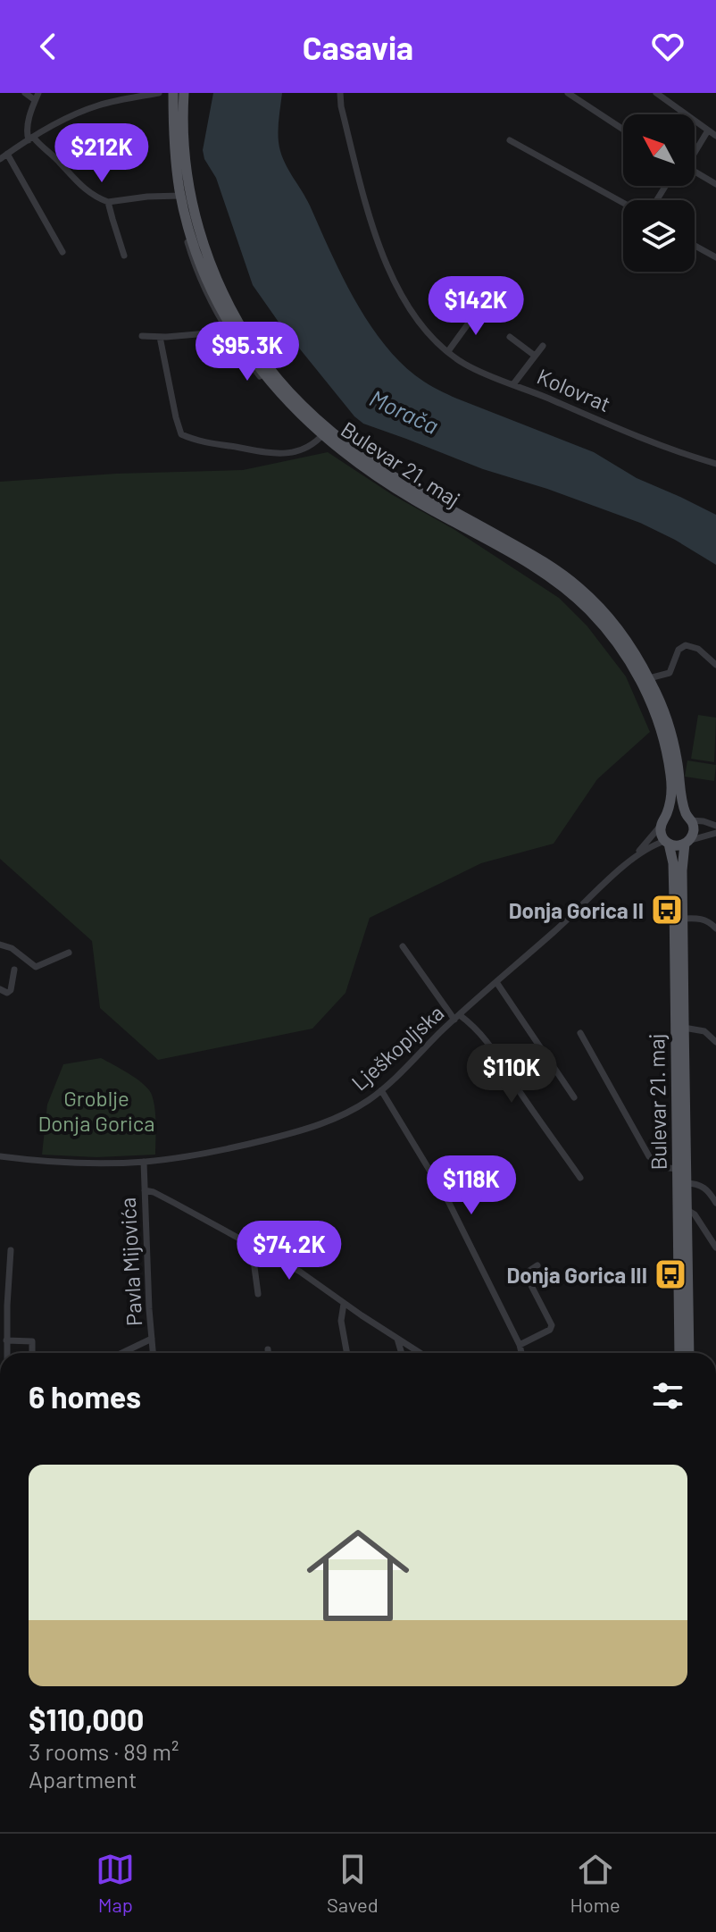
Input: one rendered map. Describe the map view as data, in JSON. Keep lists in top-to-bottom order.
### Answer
{
  "streets": {
    "main road": ["Bulevar 21. maj"],
    "street": ["Kolovrat", "Lješkopljska", "Pavla Mijovića"]
  },
  "crossings": [
    ["Bulevar 21. maj", "Lješkopljska"],
    ["Lješkopljska", "Pavla Mijovića"]
  ],
  "water": ["Morača"],
  "parks": ["Groblje Donja Gorica"],
  "places": {
    "bus stop": ["Donja Gorica II", "Donja Gorica III"]
  },
  "north": "top left",
  "page": {
    "header": "Casavia",
    "price": [
      "$212K",
      "$142K",
      "$95.3K",
      "$110K",
      "$118K",
      "$74.2K"
    ],
    "heading": "6 homes",
    "list": [
      {
        "name": "$110,000",
        "note": "3 rooms · 89 m² · Apartment"
      }
    ],
    "tabs": ["Map", "Saved", "Home"]
  }
}
